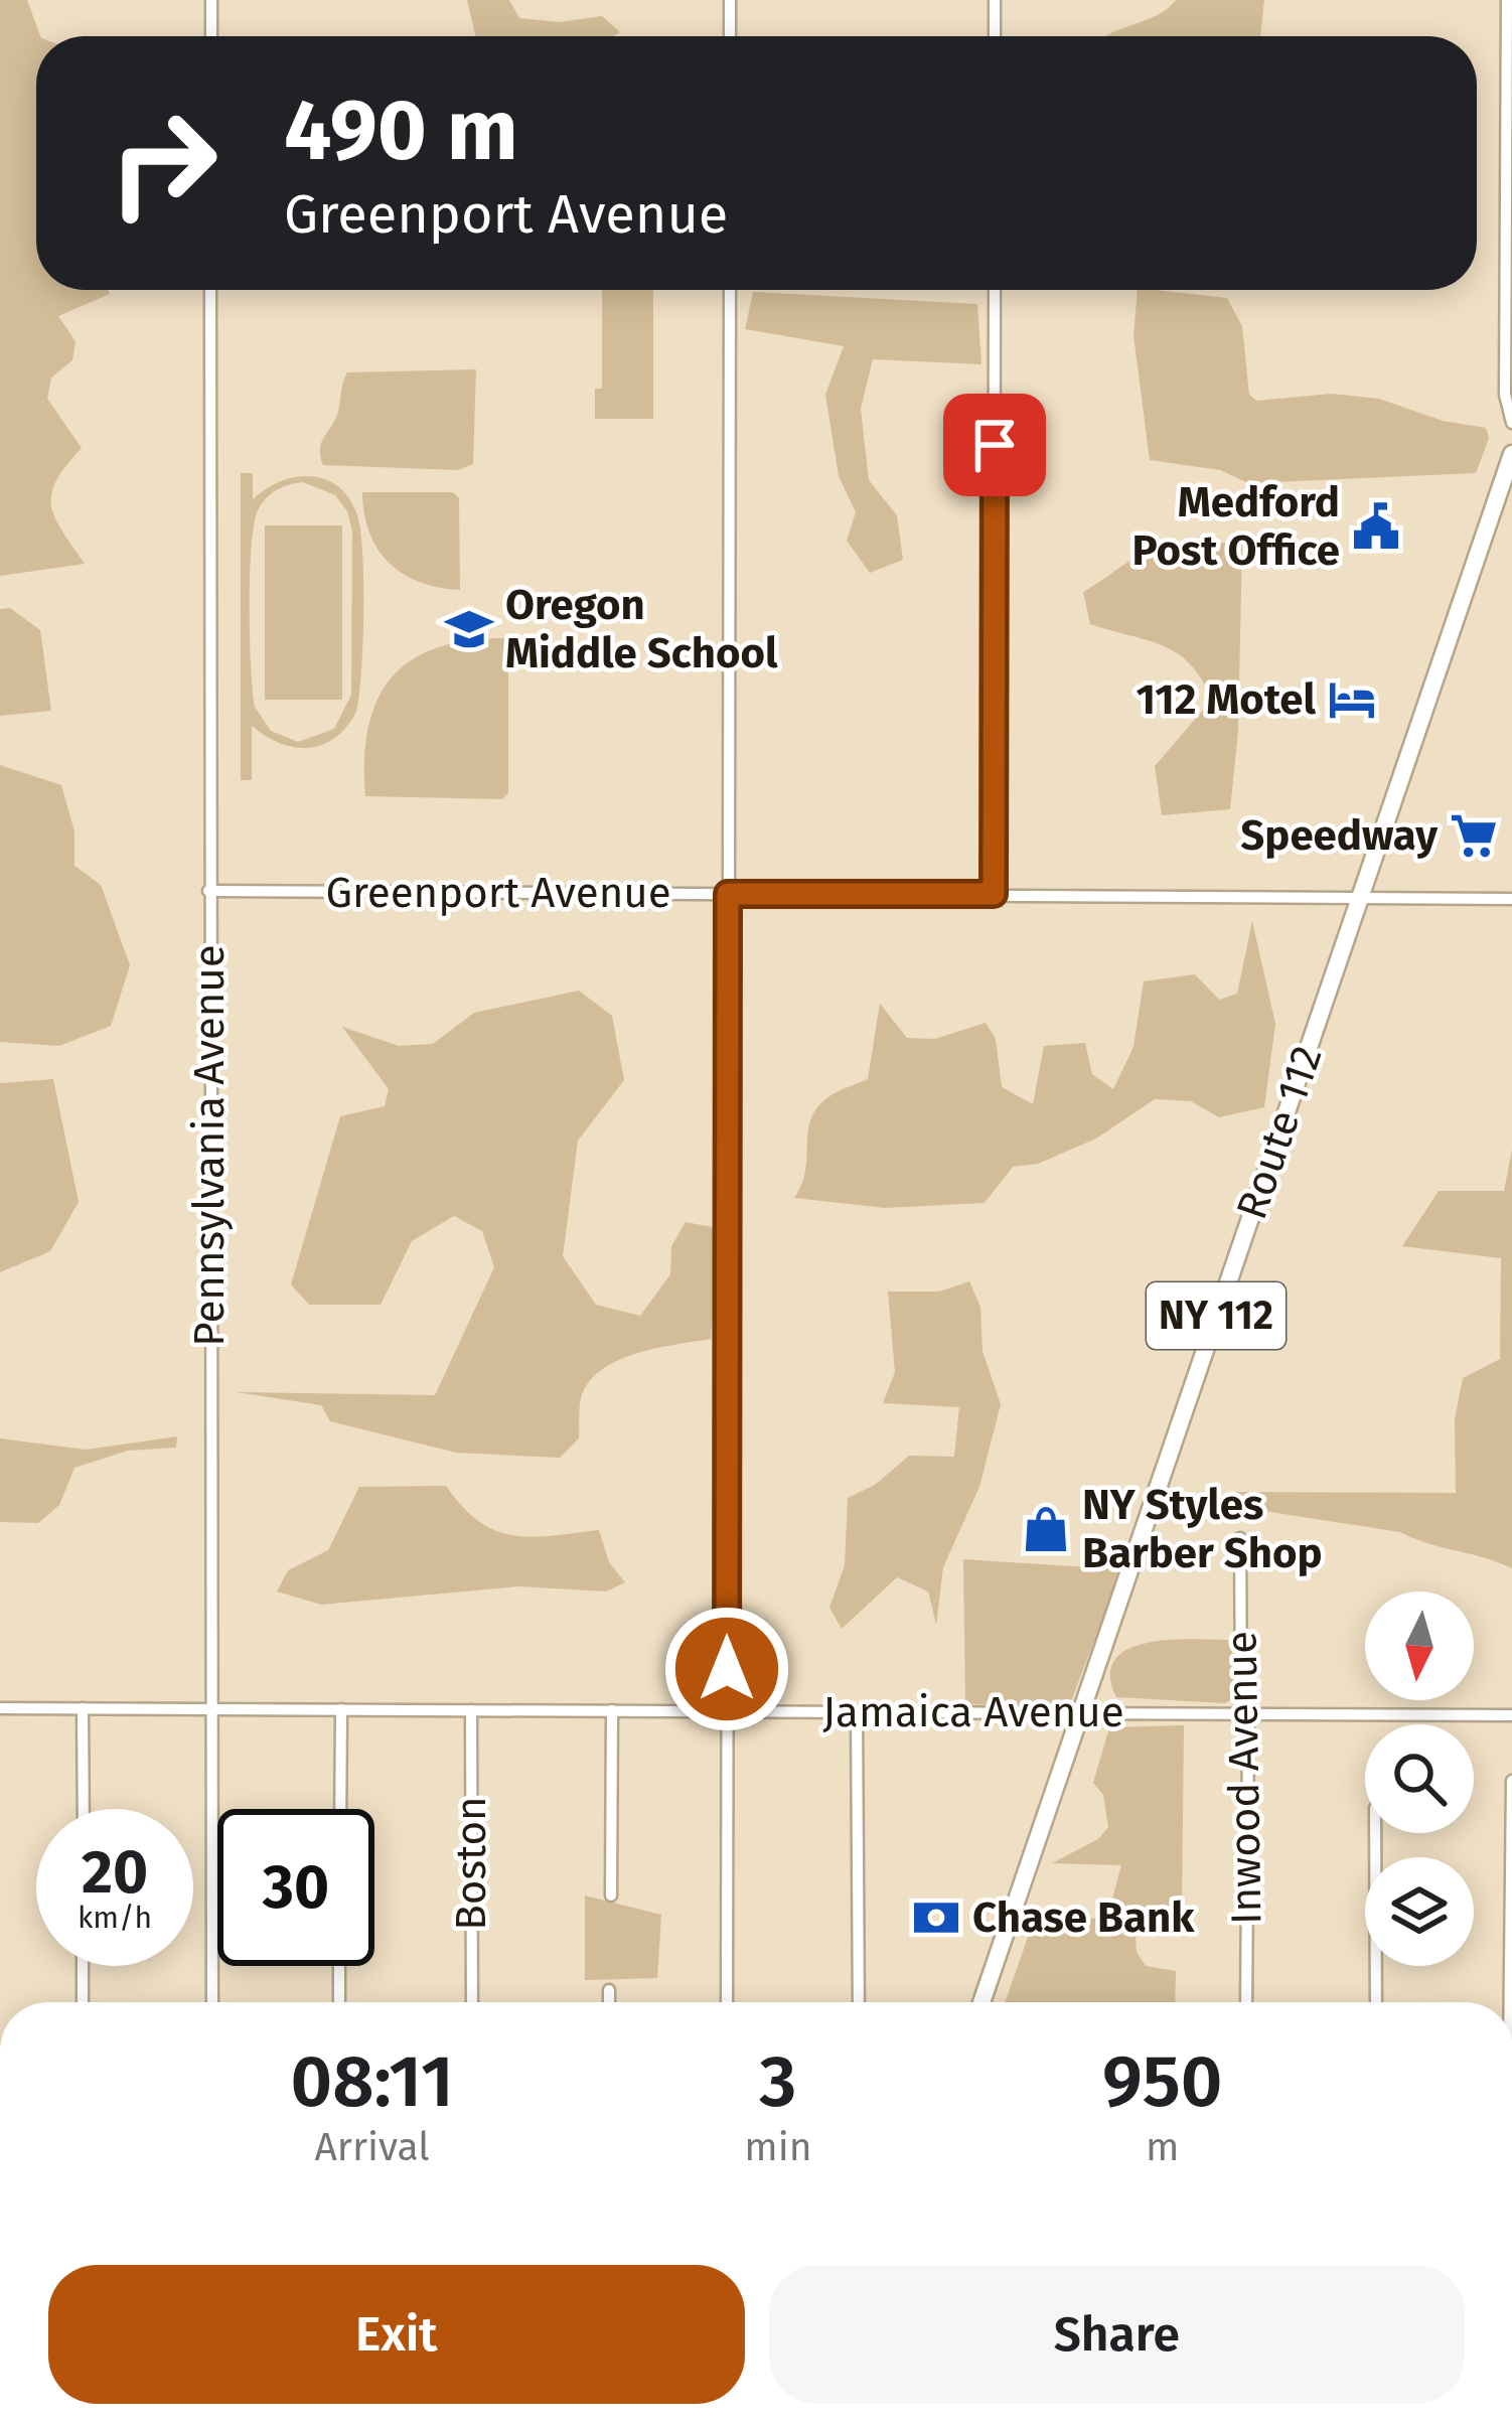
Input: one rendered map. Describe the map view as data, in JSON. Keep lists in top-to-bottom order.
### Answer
{
  "streets": {
    "main road": ["Route 112", "NY 112"],
    "street": [
      "Greenport Avenue",
      "Pennsylvania Avenue",
      "Jamaica Avenue",
      "Inwood Avenue",
      "Boston"
    ]
  },
  "crossings": [
    ["Greenport Avenue", "Route 112"],
    ["Greenport Avenue", "Pennsylvania Avenue"],
    ["Route 112", "Jamaica Avenue"],
    ["Pennsylvania Avenue", "Jamaica Avenue"],
    ["Jamaica Avenue", "Inwood Avenue"],
    ["Jamaica Avenue", "Boston"]
  ],
  "places": {
    "public building": ["Medford Post Office"],
    "school or university": ["Oregon Middle School"],
    "hotel": ["112 Motel"],
    "supermarket": ["Speedway"],
    "shop": ["NY Styles Barber Shop"],
    "bank": ["Chase Bank"]
  },
  "north": "bottom",
  "page": {
    "turn": ["490 m", "Greenport Avenue"],
    "speed": "20 km/h",
    "limit": "30",
    "eta": [
      "08:11",
      "Arrival",
      "3",
      "min",
      "950",
      "m"
    ],
    "buttons": ["Exit", "Share"]
  }
}
